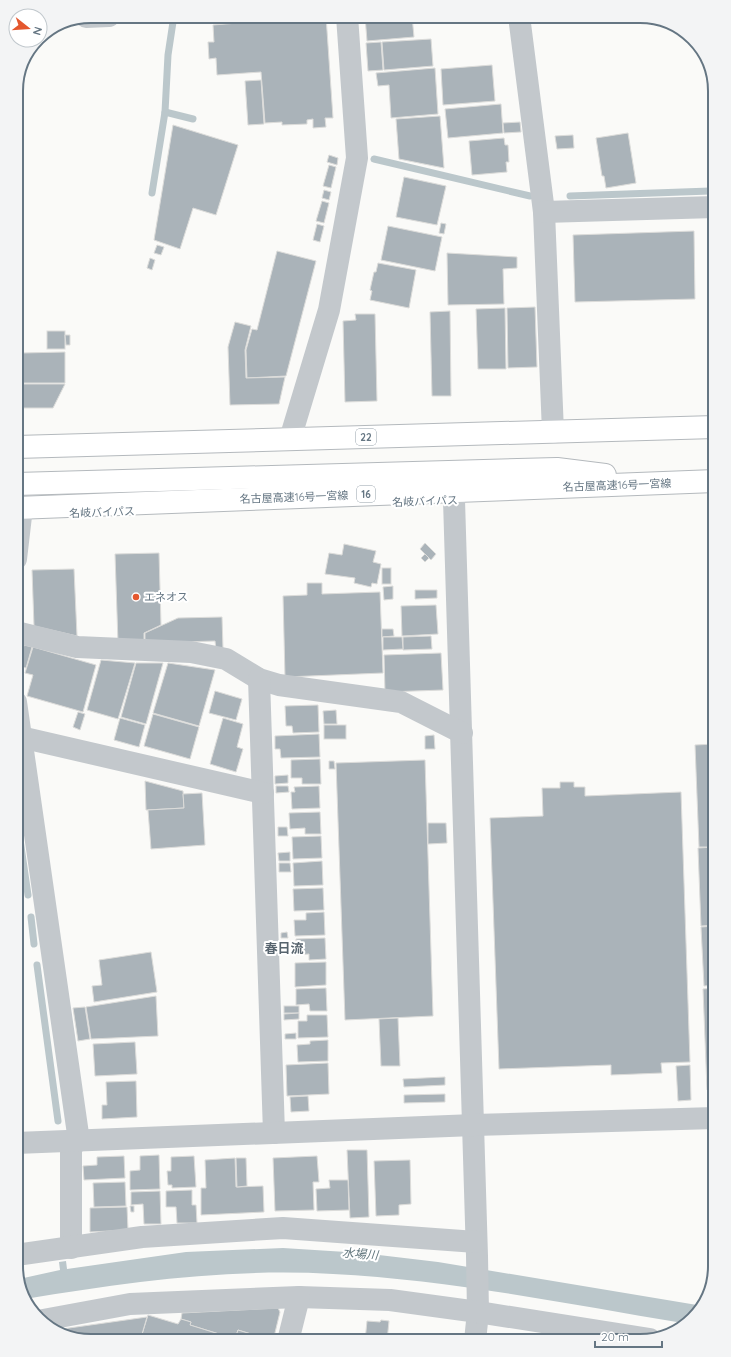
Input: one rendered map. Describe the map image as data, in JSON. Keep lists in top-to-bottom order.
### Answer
{
  "streets": {
    "highway": [
      "22",
      "名古屋高速16号一宮線",
      "16",
      "名岐バイパス"
    ]
  },
  "districts": ["春日流"],
  "water": ["水場川"],
  "places": ["エネオス"],
  "scale_bar": "20 m",
  "north": "right"
}
